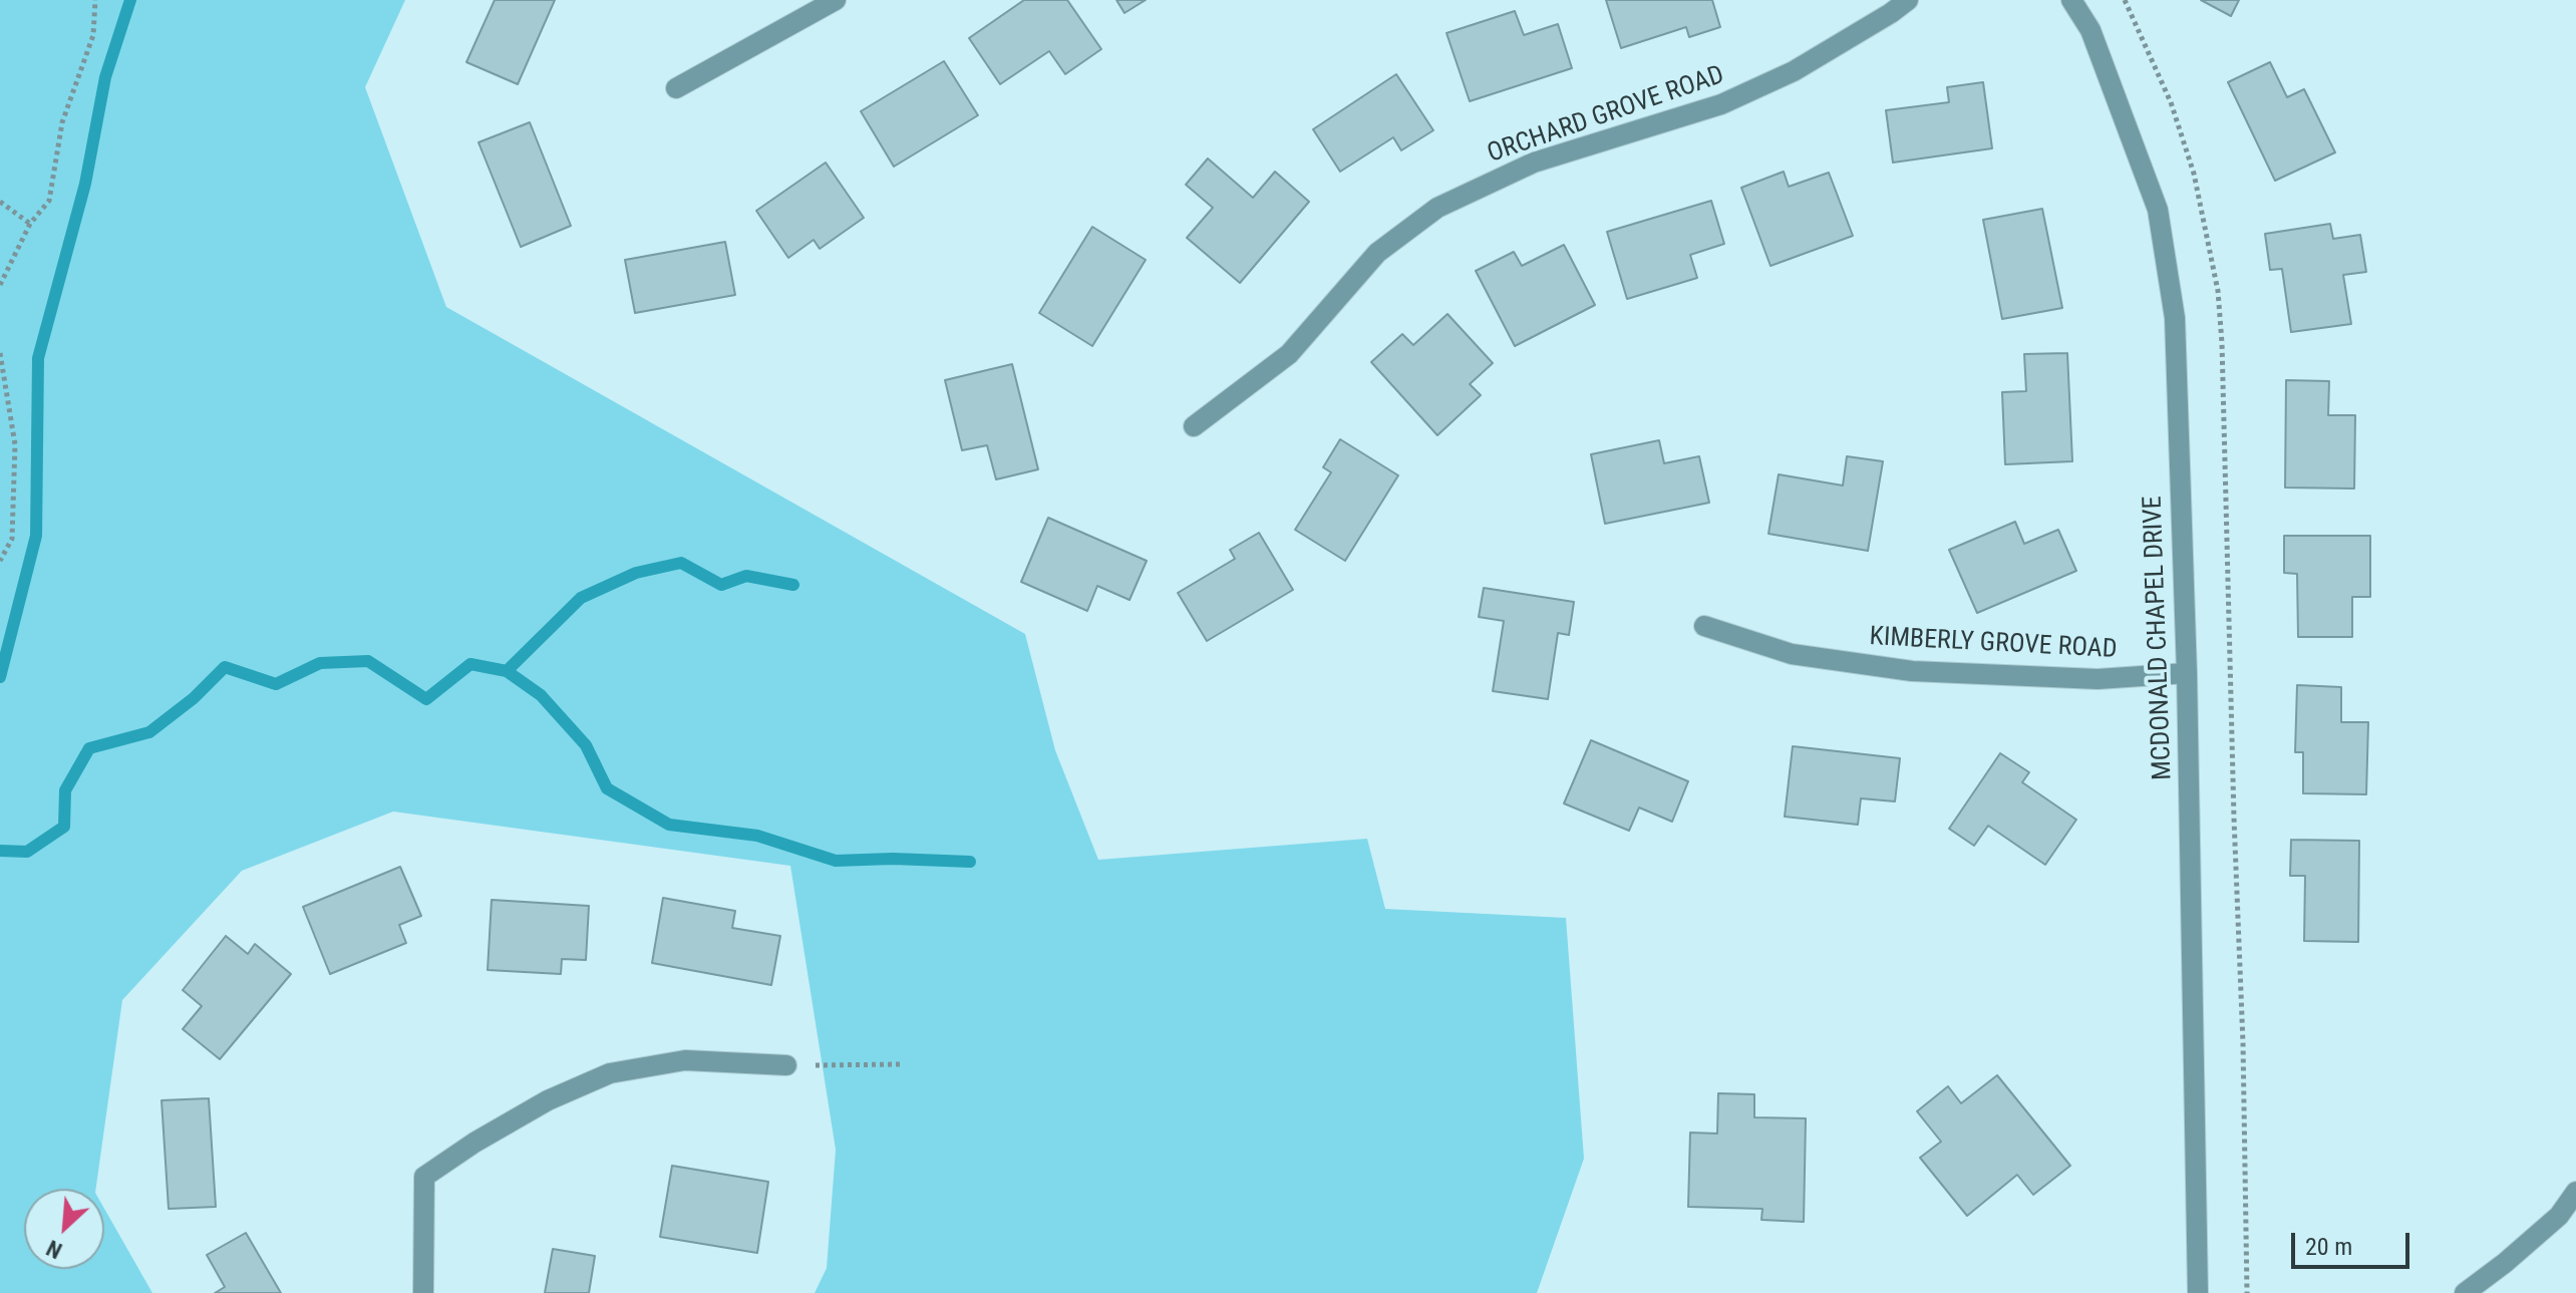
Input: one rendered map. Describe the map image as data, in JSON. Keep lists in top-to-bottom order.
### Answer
{
  "streets": {
    "street": ["ORCHARD GROVE ROAD", "MCDONALD CHAPEL DRIVE", "KIMBERLY GROVE ROAD"]
  },
  "crossings": [
    ["MCDONALD CHAPEL DRIVE", "KIMBERLY GROVE ROAD"]
  ],
  "scale_bar": "20 m",
  "north": "bottom left"
}
